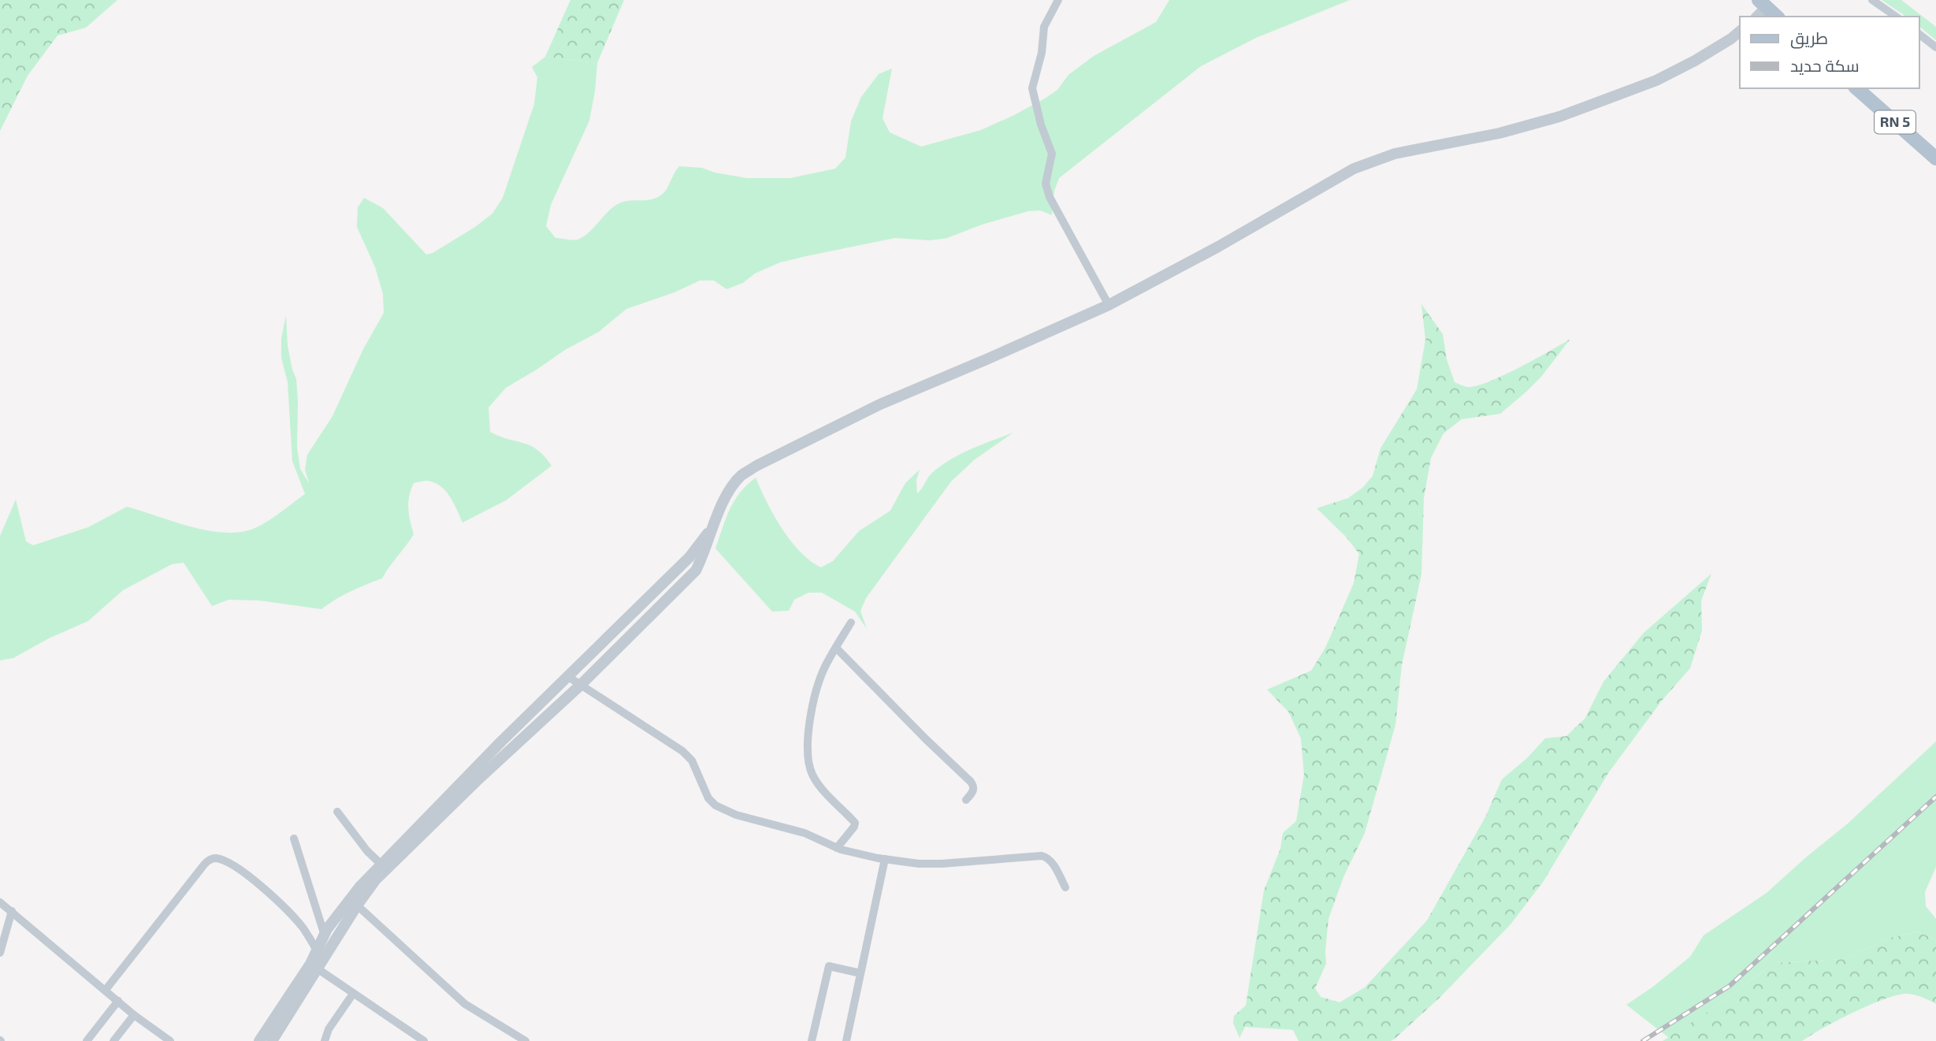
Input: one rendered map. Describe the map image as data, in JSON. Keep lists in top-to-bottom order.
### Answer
{
  "streets": {
    "main road": ["RN 5"]
  },
  "legend": ["طريق", "سكة حديد"]
}
